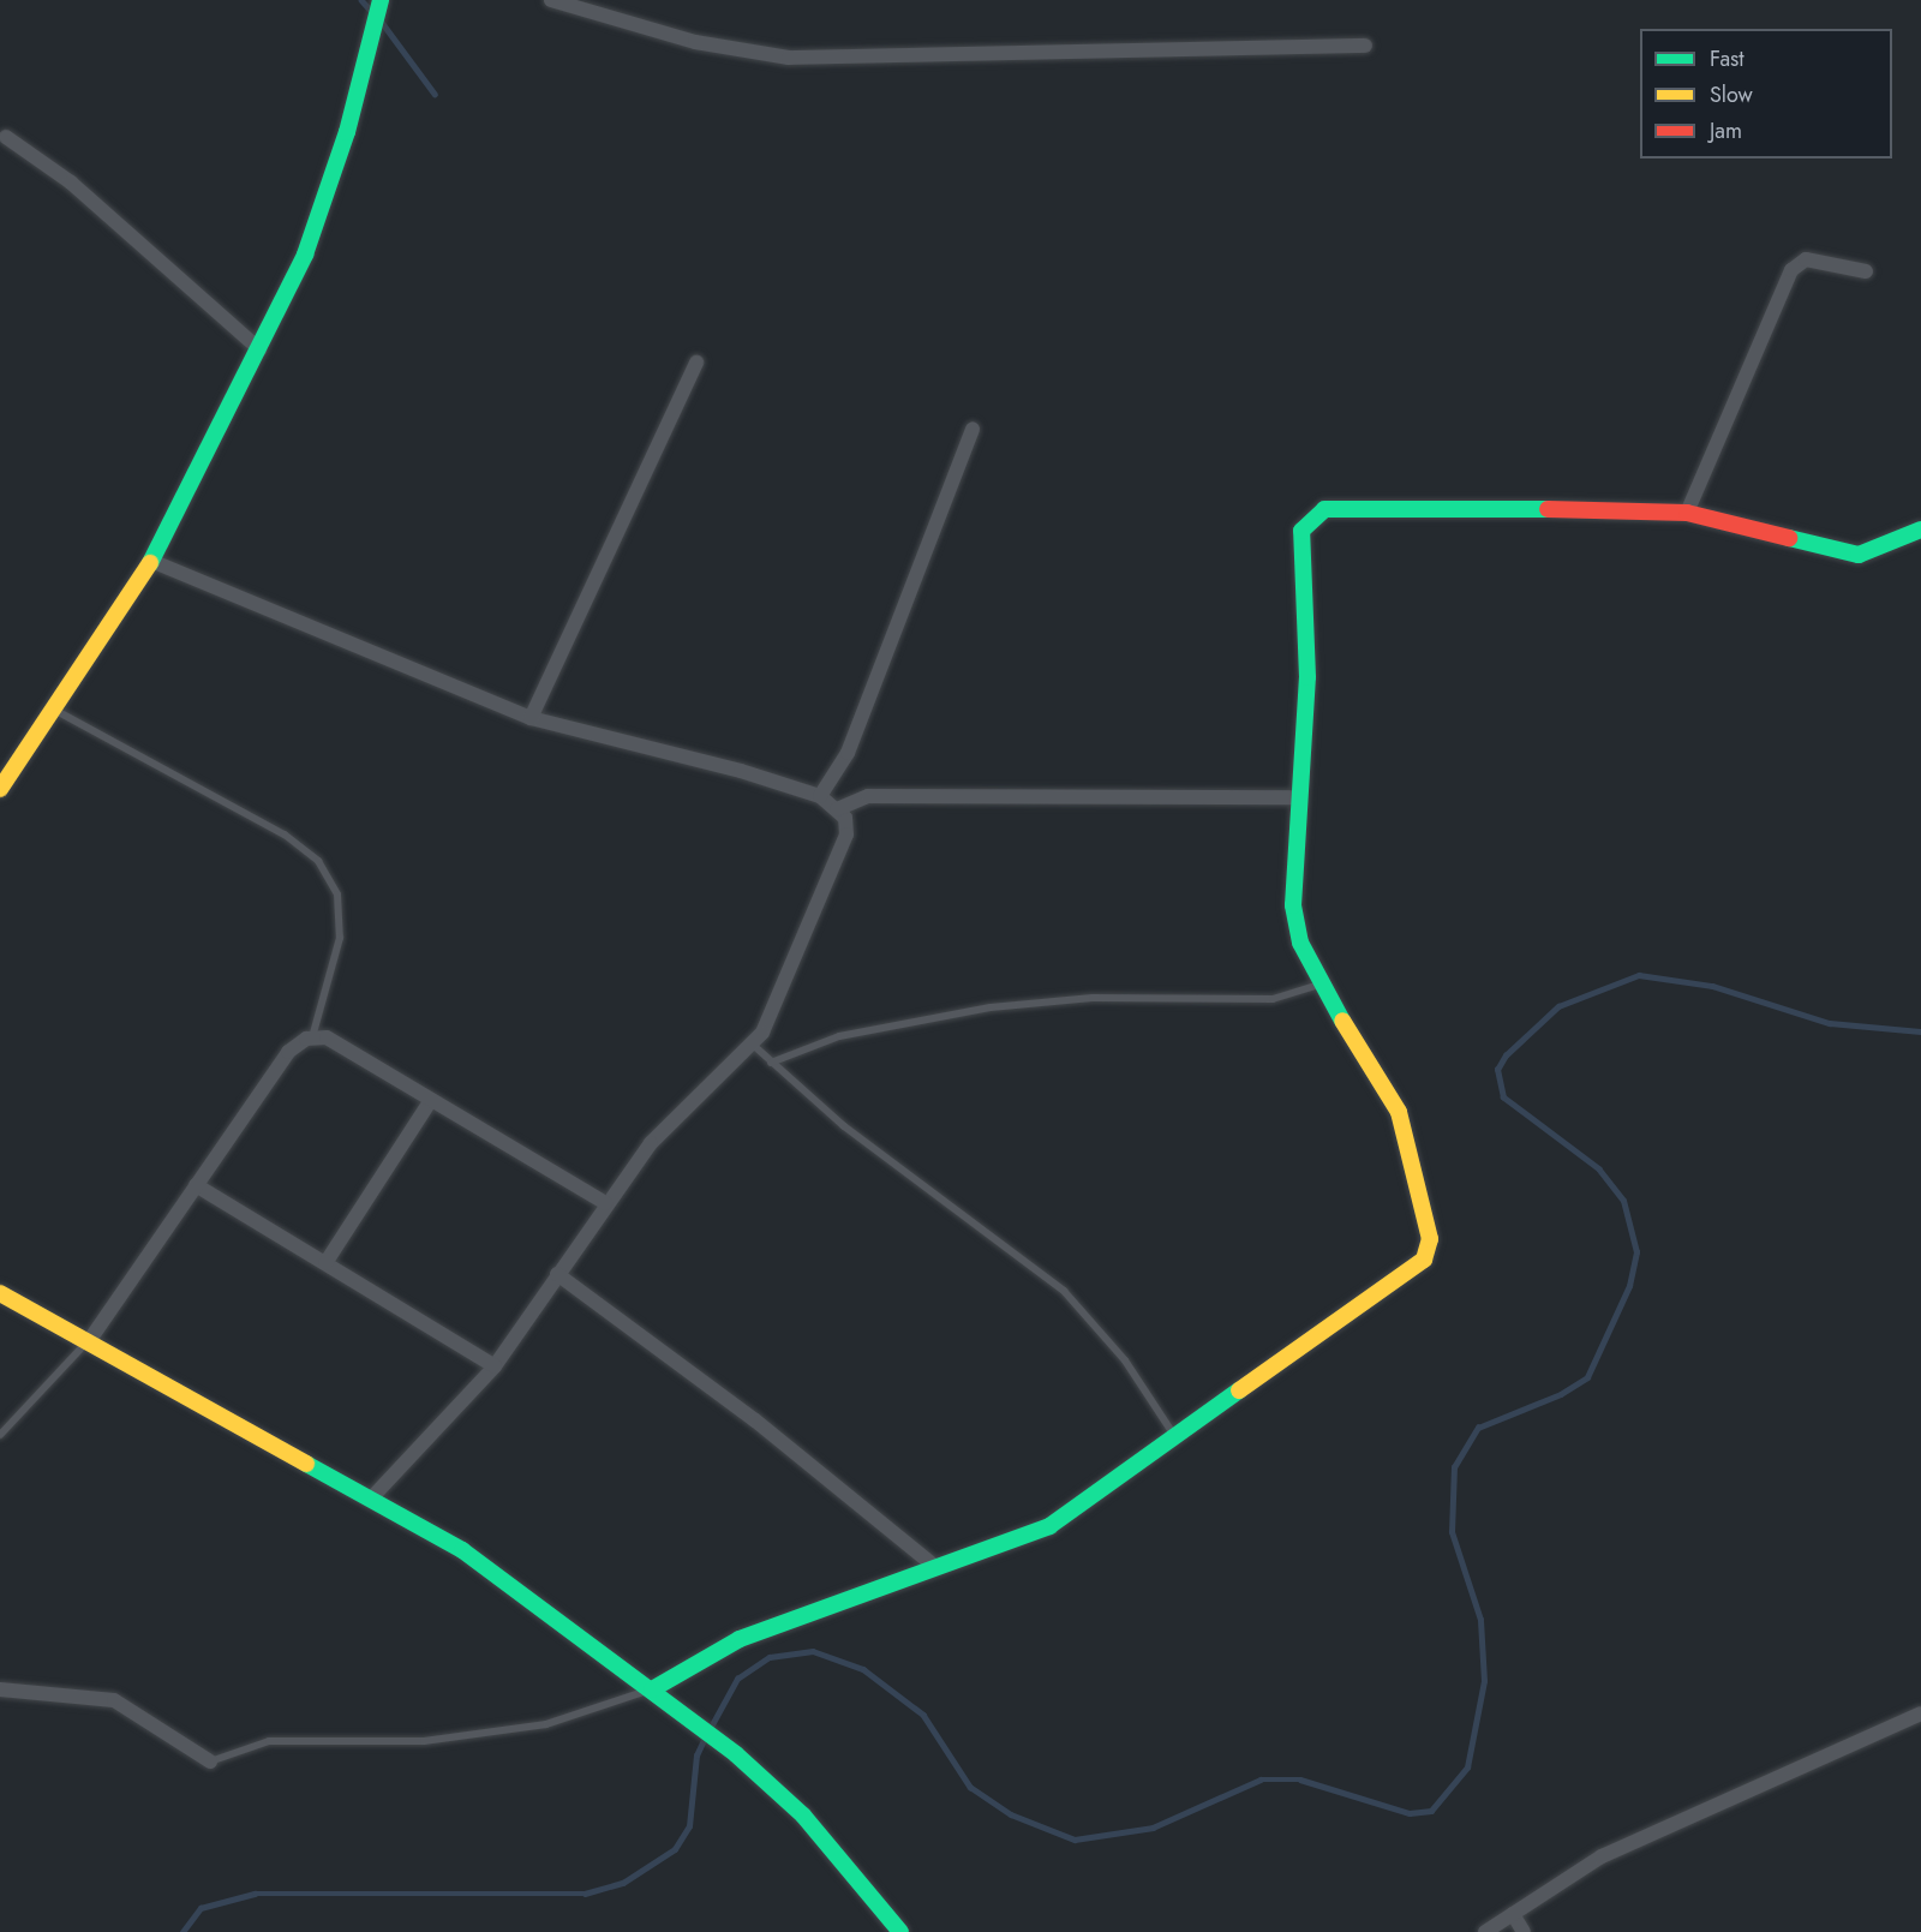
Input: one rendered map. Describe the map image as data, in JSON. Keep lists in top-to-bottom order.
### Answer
{
  "legend": ["Fast", "Slow", "Jam"]
}
